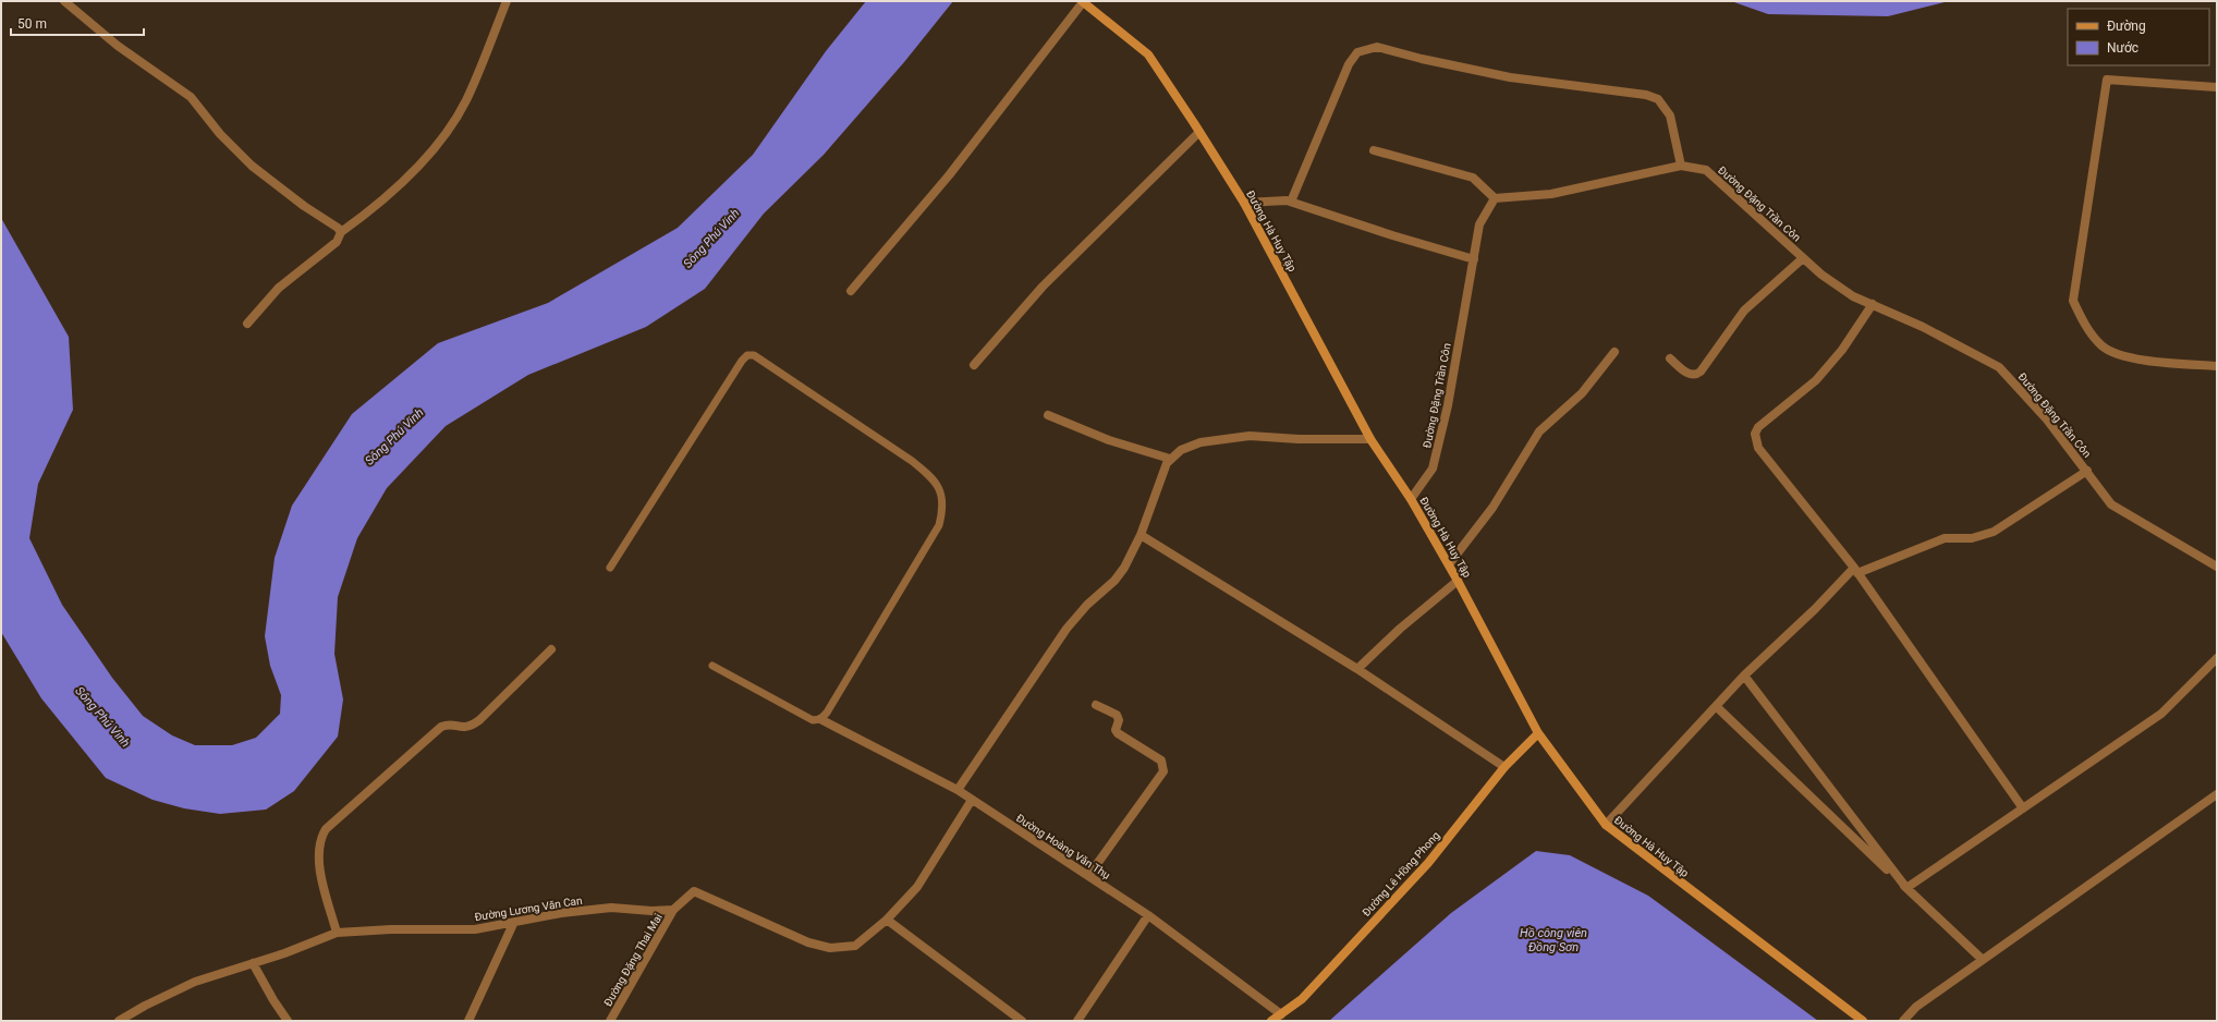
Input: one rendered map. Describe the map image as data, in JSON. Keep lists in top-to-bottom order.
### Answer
{
  "streets": {
    "main road": ["Đường Hà Huy Tập", "Đường Lê Hồng Phong"],
    "street": [
      "Đường Đặng Trần Côn",
      "Đường Hoàng Văn Thụ",
      "Đường Lương Văn Can",
      "Đường Đặng Thai Mai"
    ]
  },
  "crossings": [
    ["Đường Đặng Trần Côn", "Đường Hà Huy Tập"],
    ["Đường Hà Huy Tập", "Đường Lê Hồng Phong"],
    ["Đường Hoàng Văn Thụ", "Đường Lê Hồng Phong"],
    ["Đường Lương Văn Can", "Đường Đặng Thai Mai"]
  ],
  "water": ["Sông Phú Vinh", "Hồ công viên Đồng Sơn"],
  "legend": ["Đường", "Nước"],
  "scale_bar": "50 m"
}
